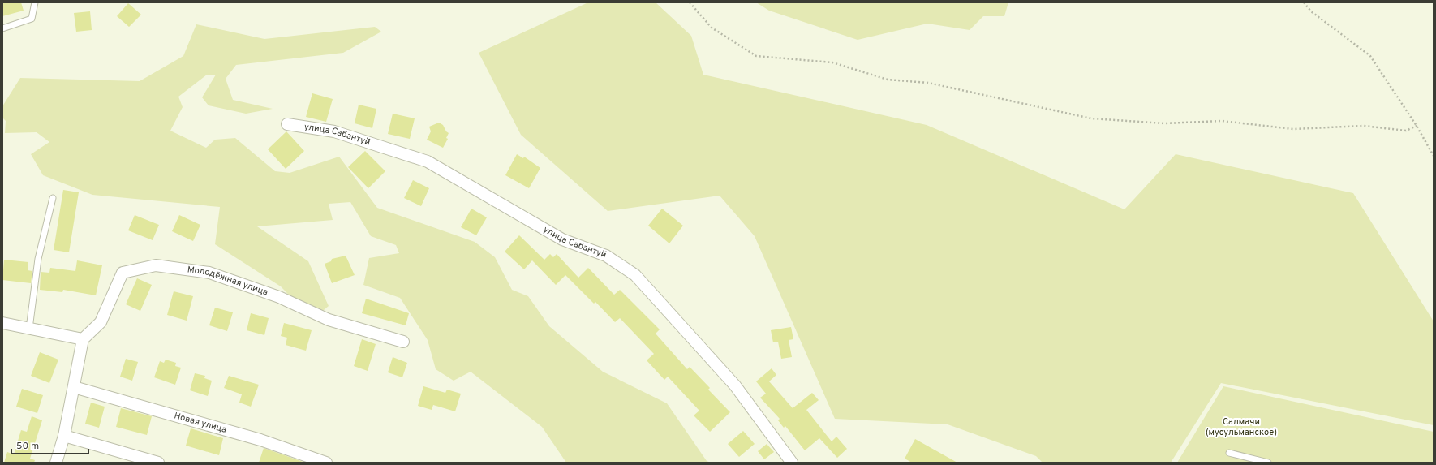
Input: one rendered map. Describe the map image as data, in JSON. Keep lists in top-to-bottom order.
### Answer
{
  "streets": {
    "street": ["улица Сабантуй", "Молодёжная улица", "Новая улица"]
  },
  "parks": ["Салмачи (мусульманское)"],
  "scale_bar": "50 m"
}
